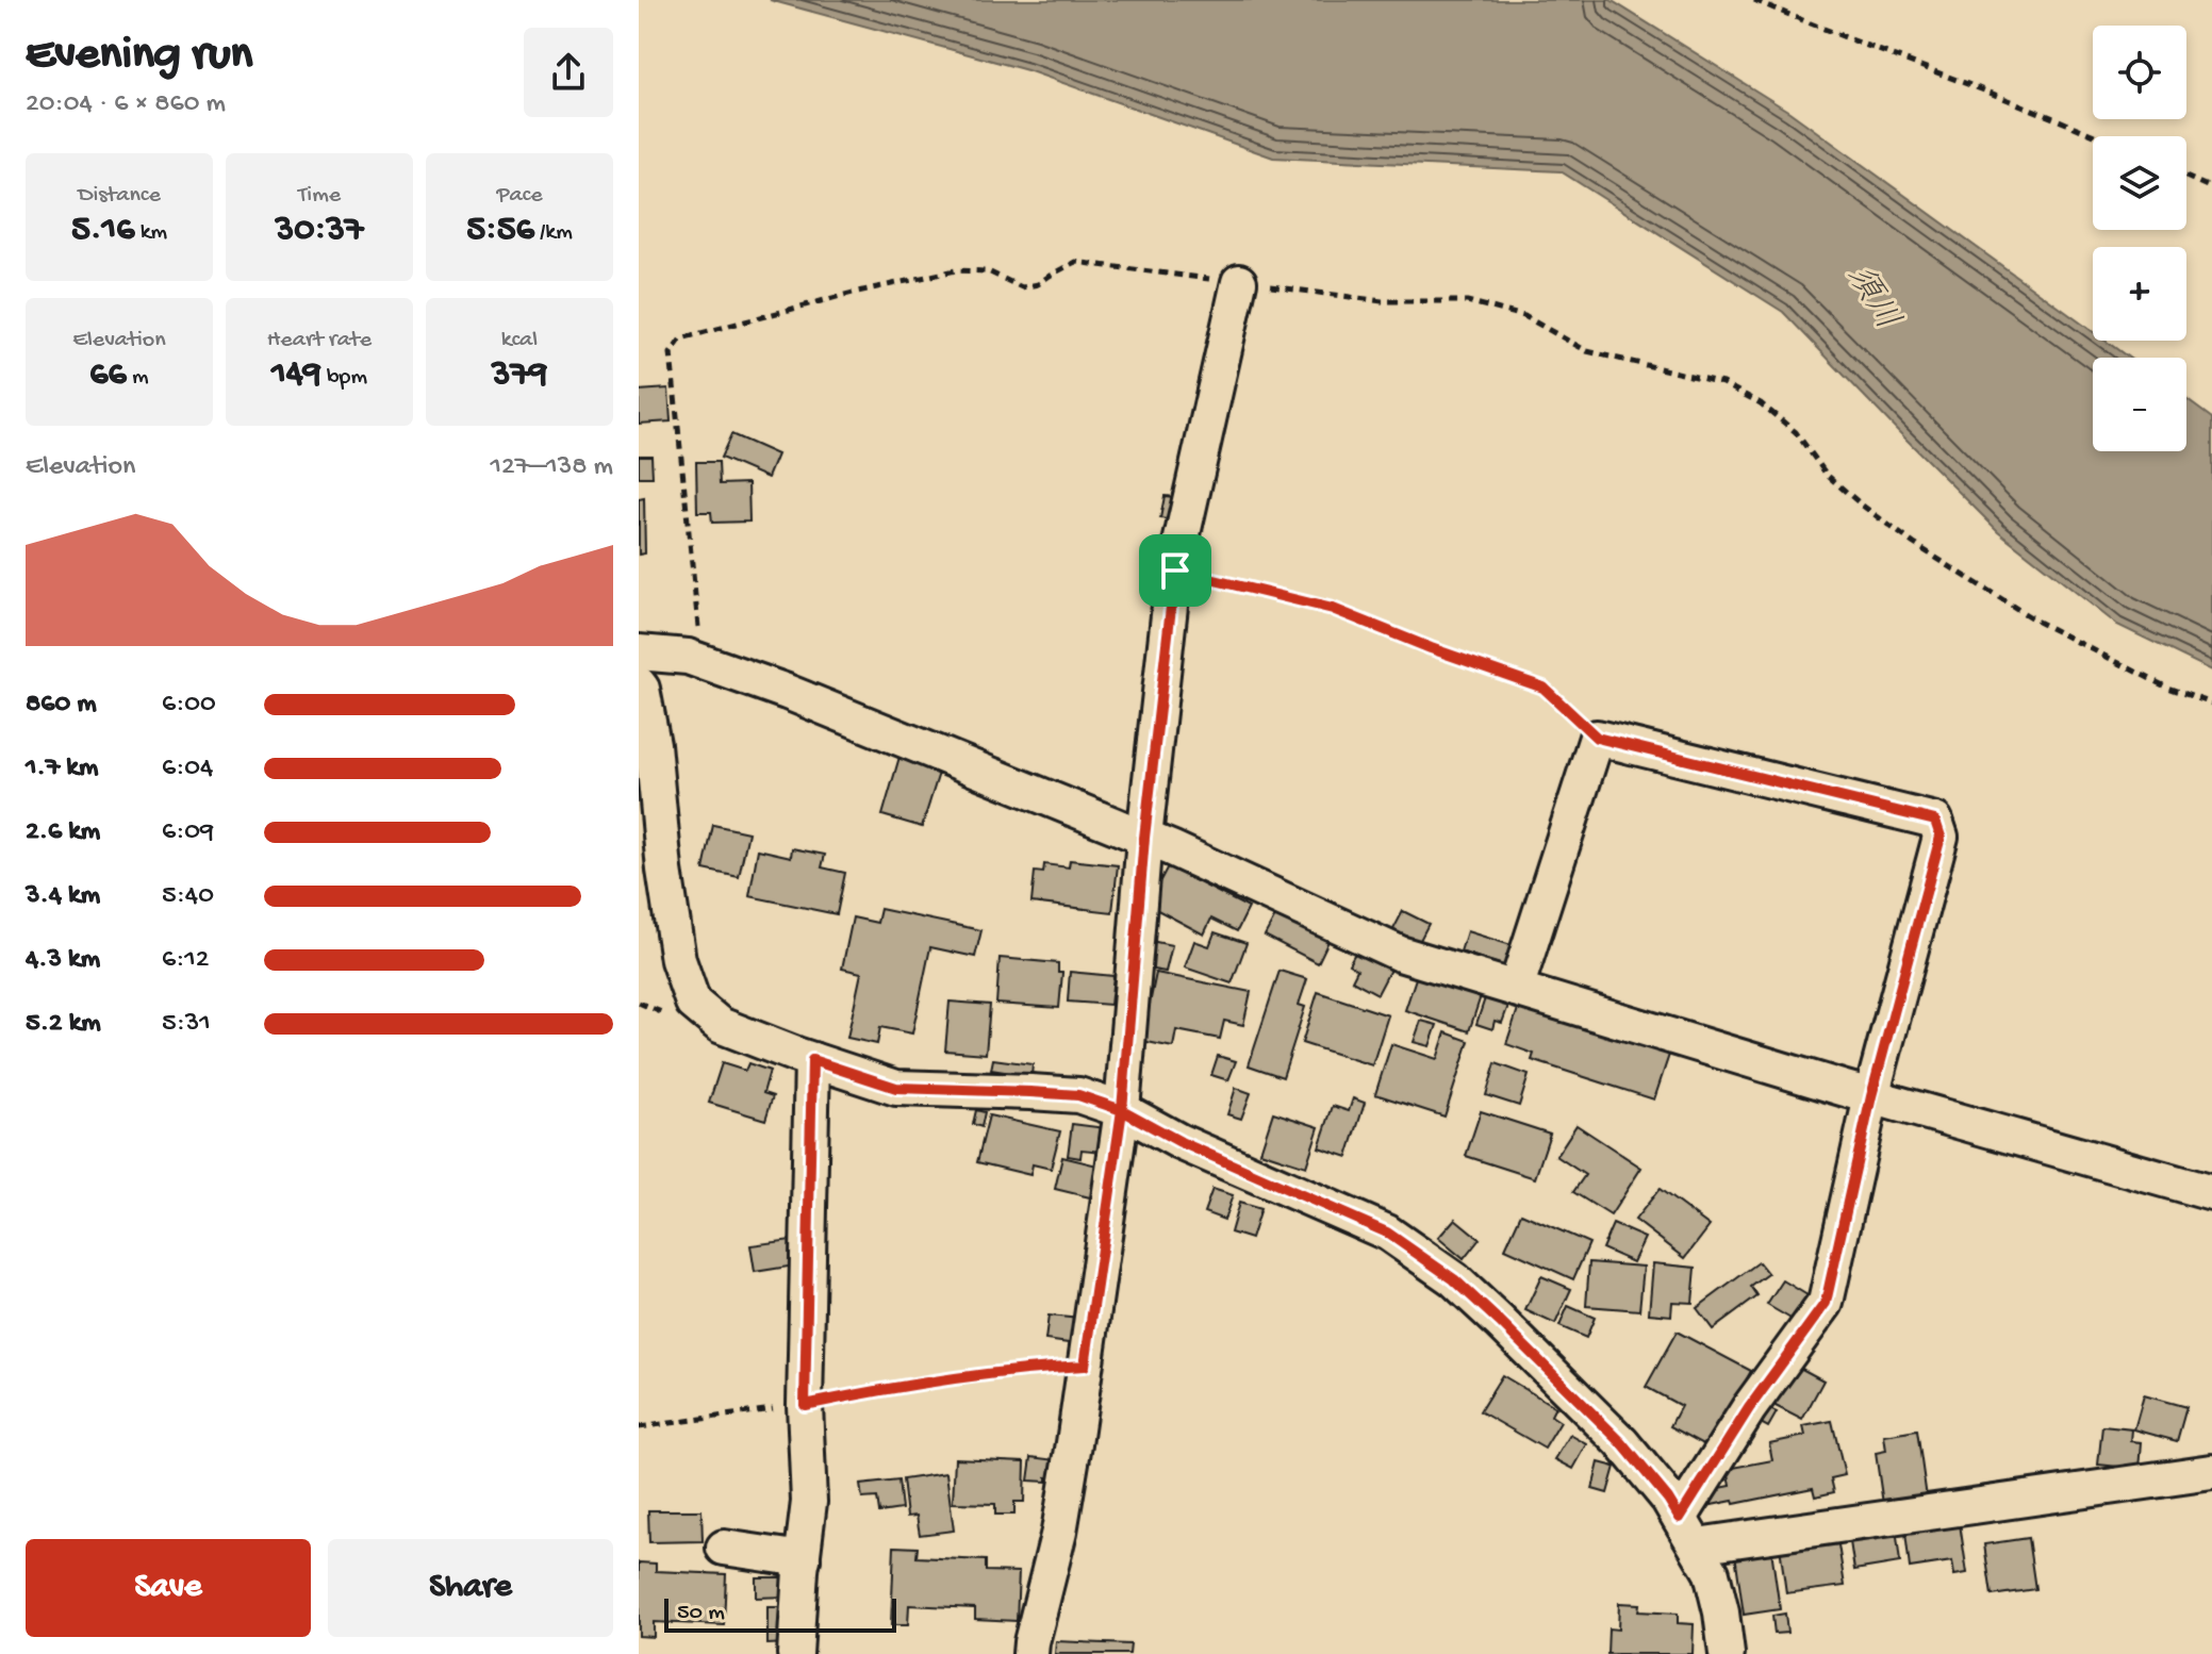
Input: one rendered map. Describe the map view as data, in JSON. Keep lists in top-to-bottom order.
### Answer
{
  "water": ["須川"],
  "scale_bar": "50 m",
  "page": {
    "heading": ["Evening run", "20:04 · 6 × 860 m"],
    "map_buttons": ["+", "−"],
    "stats": [
      ["Distance", "5.16 km"],
      ["Time", "30:37"],
      ["Pace", "5:56 /km"],
      ["Elevation", "66 m"],
      ["Heart rate", "149 bpm"],
      ["kcal", "379"]
    ],
    "chart": ["Elevation", "127–138 m"],
    "list": [
      {
        "name": "860 m",
        "note": "6:00"
      },
      {
        "name": "1.7 km",
        "note": "6:04"
      },
      {
        "name": "2.6 km",
        "note": "6:09"
      },
      {
        "name": "3.4 km",
        "note": "5:40"
      },
      {
        "name": "4.3 km",
        "note": "6:12"
      },
      {
        "name": "5.2 km",
        "note": "5:31"
      }
    ],
    "buttons": ["Save", "Share"],
    "scale": "50 m"
  }
}
